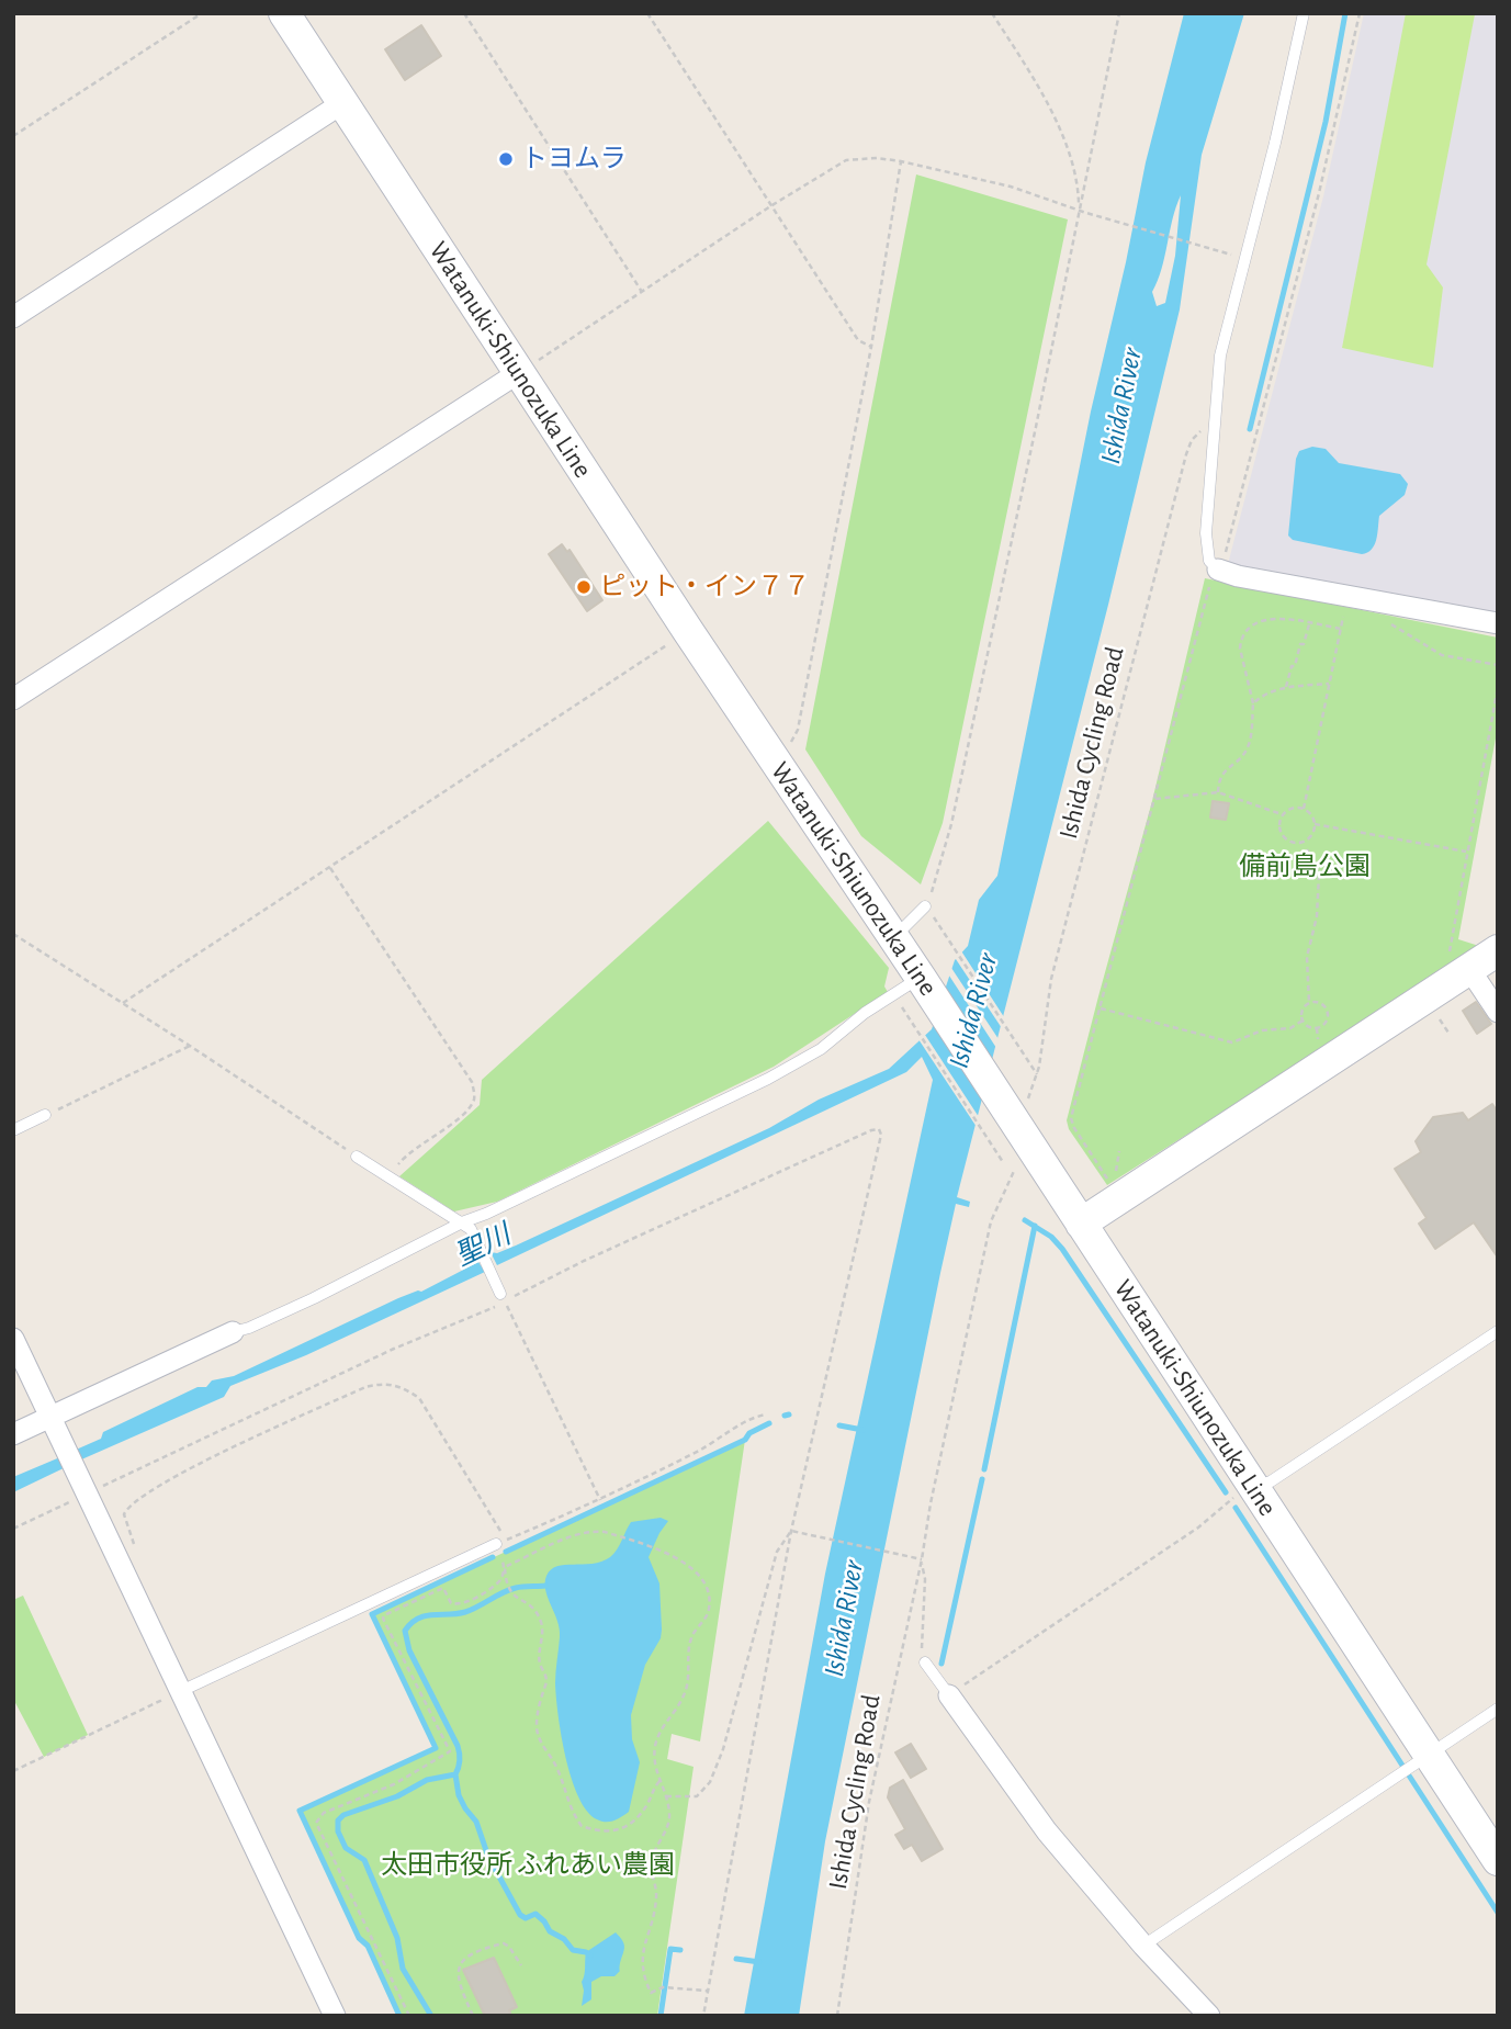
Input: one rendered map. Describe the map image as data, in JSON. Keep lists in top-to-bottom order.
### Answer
{
  "streets": {
    "main road": ["Watanuki-Shiunozuka Line"],
    "path": ["Ishida Cycling Road"]
  },
  "crossings": [
    ["Watanuki-Shiunozuka Line", "Ishida Cycling Road"]
  ],
  "water": ["Ishida River", "聖川"],
  "parks": ["備前島公園", "太田市役所 ふれあい農園"],
  "places": ["トヨムラ", "ピット・イン７７"]
}
